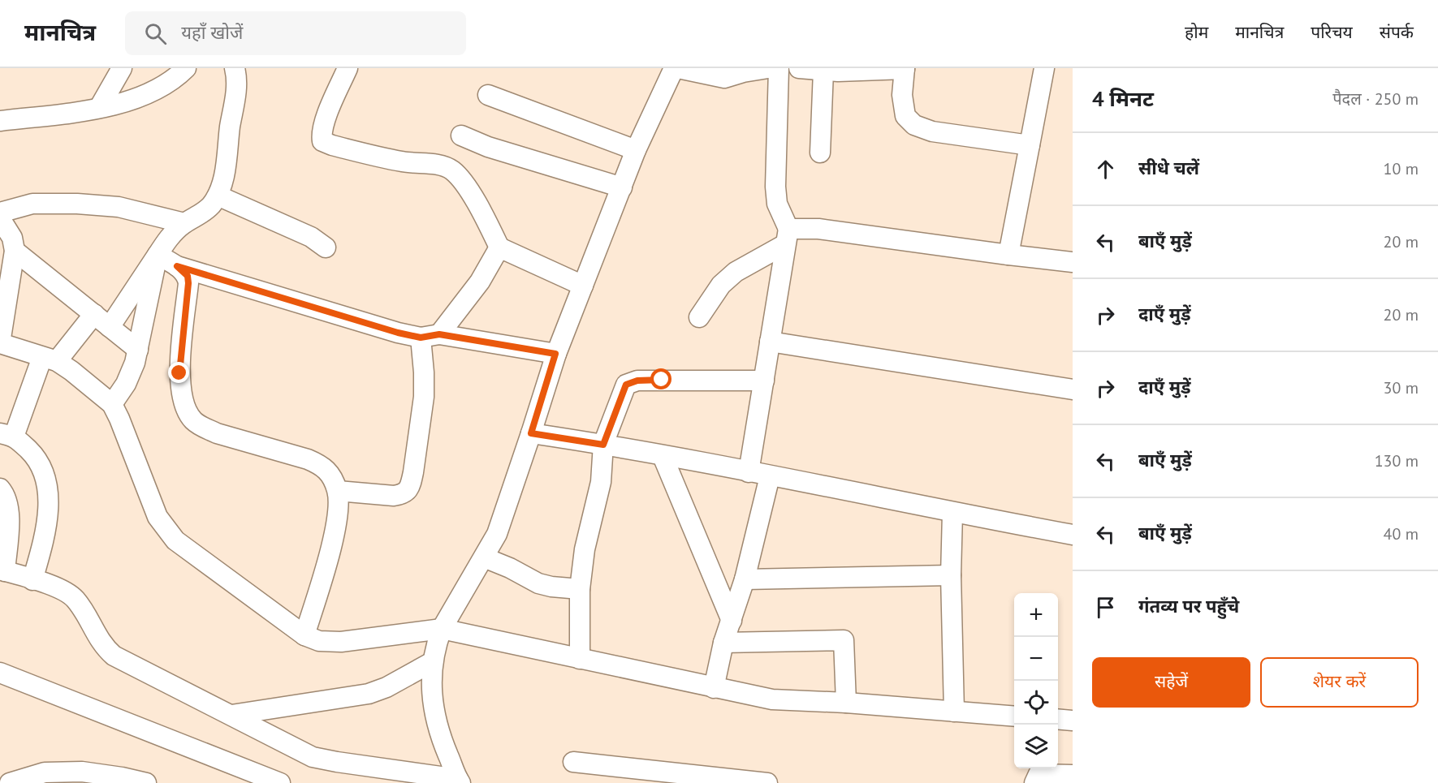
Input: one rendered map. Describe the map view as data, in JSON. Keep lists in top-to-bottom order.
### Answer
{
  "page": {
    "header": "मानचित्र",
    "search": "यहाँ खोजें",
    "nav": [
      "होम",
      "मानचित्र",
      "परिचय",
      "संपर्क"
    ],
    "heading": ["4 मिनट", "पैदल · 250 m"],
    "list": [
      ["सीधे चलें", "10 m"],
      ["बाएँ मुड़ें", "20 m"],
      ["दाएँ मुड़ें", "20 m"],
      ["दाएँ मुड़ें", "30 m"],
      ["बाएँ मुड़ें", "130 m"],
      ["बाएँ मुड़ें", "40 m"],
      "गंतव्य पर पहुँचे"
    ],
    "map_buttons": ["+", "−"],
    "buttons": ["सहेजें", "शेयर करें"]
  }
}
